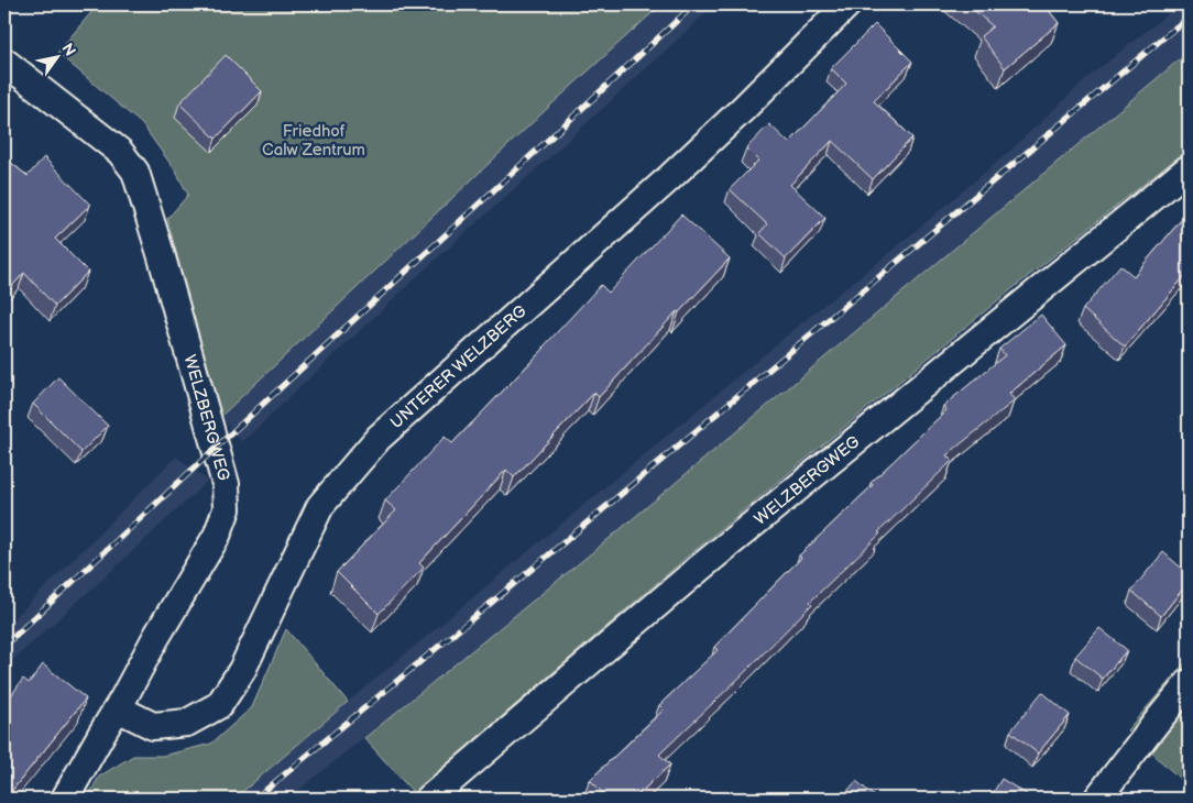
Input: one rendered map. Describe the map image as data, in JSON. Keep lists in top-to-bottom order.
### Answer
{
  "streets": {
    "street": ["UNTERER WELZBERG", "WELZBERGWEG"]
  },
  "crossings": [
    ["UNTERER WELZBERG", "WELZBERGWEG"]
  ],
  "parks": ["Friedhof Calw Zentrum"],
  "north": "top right"
}
